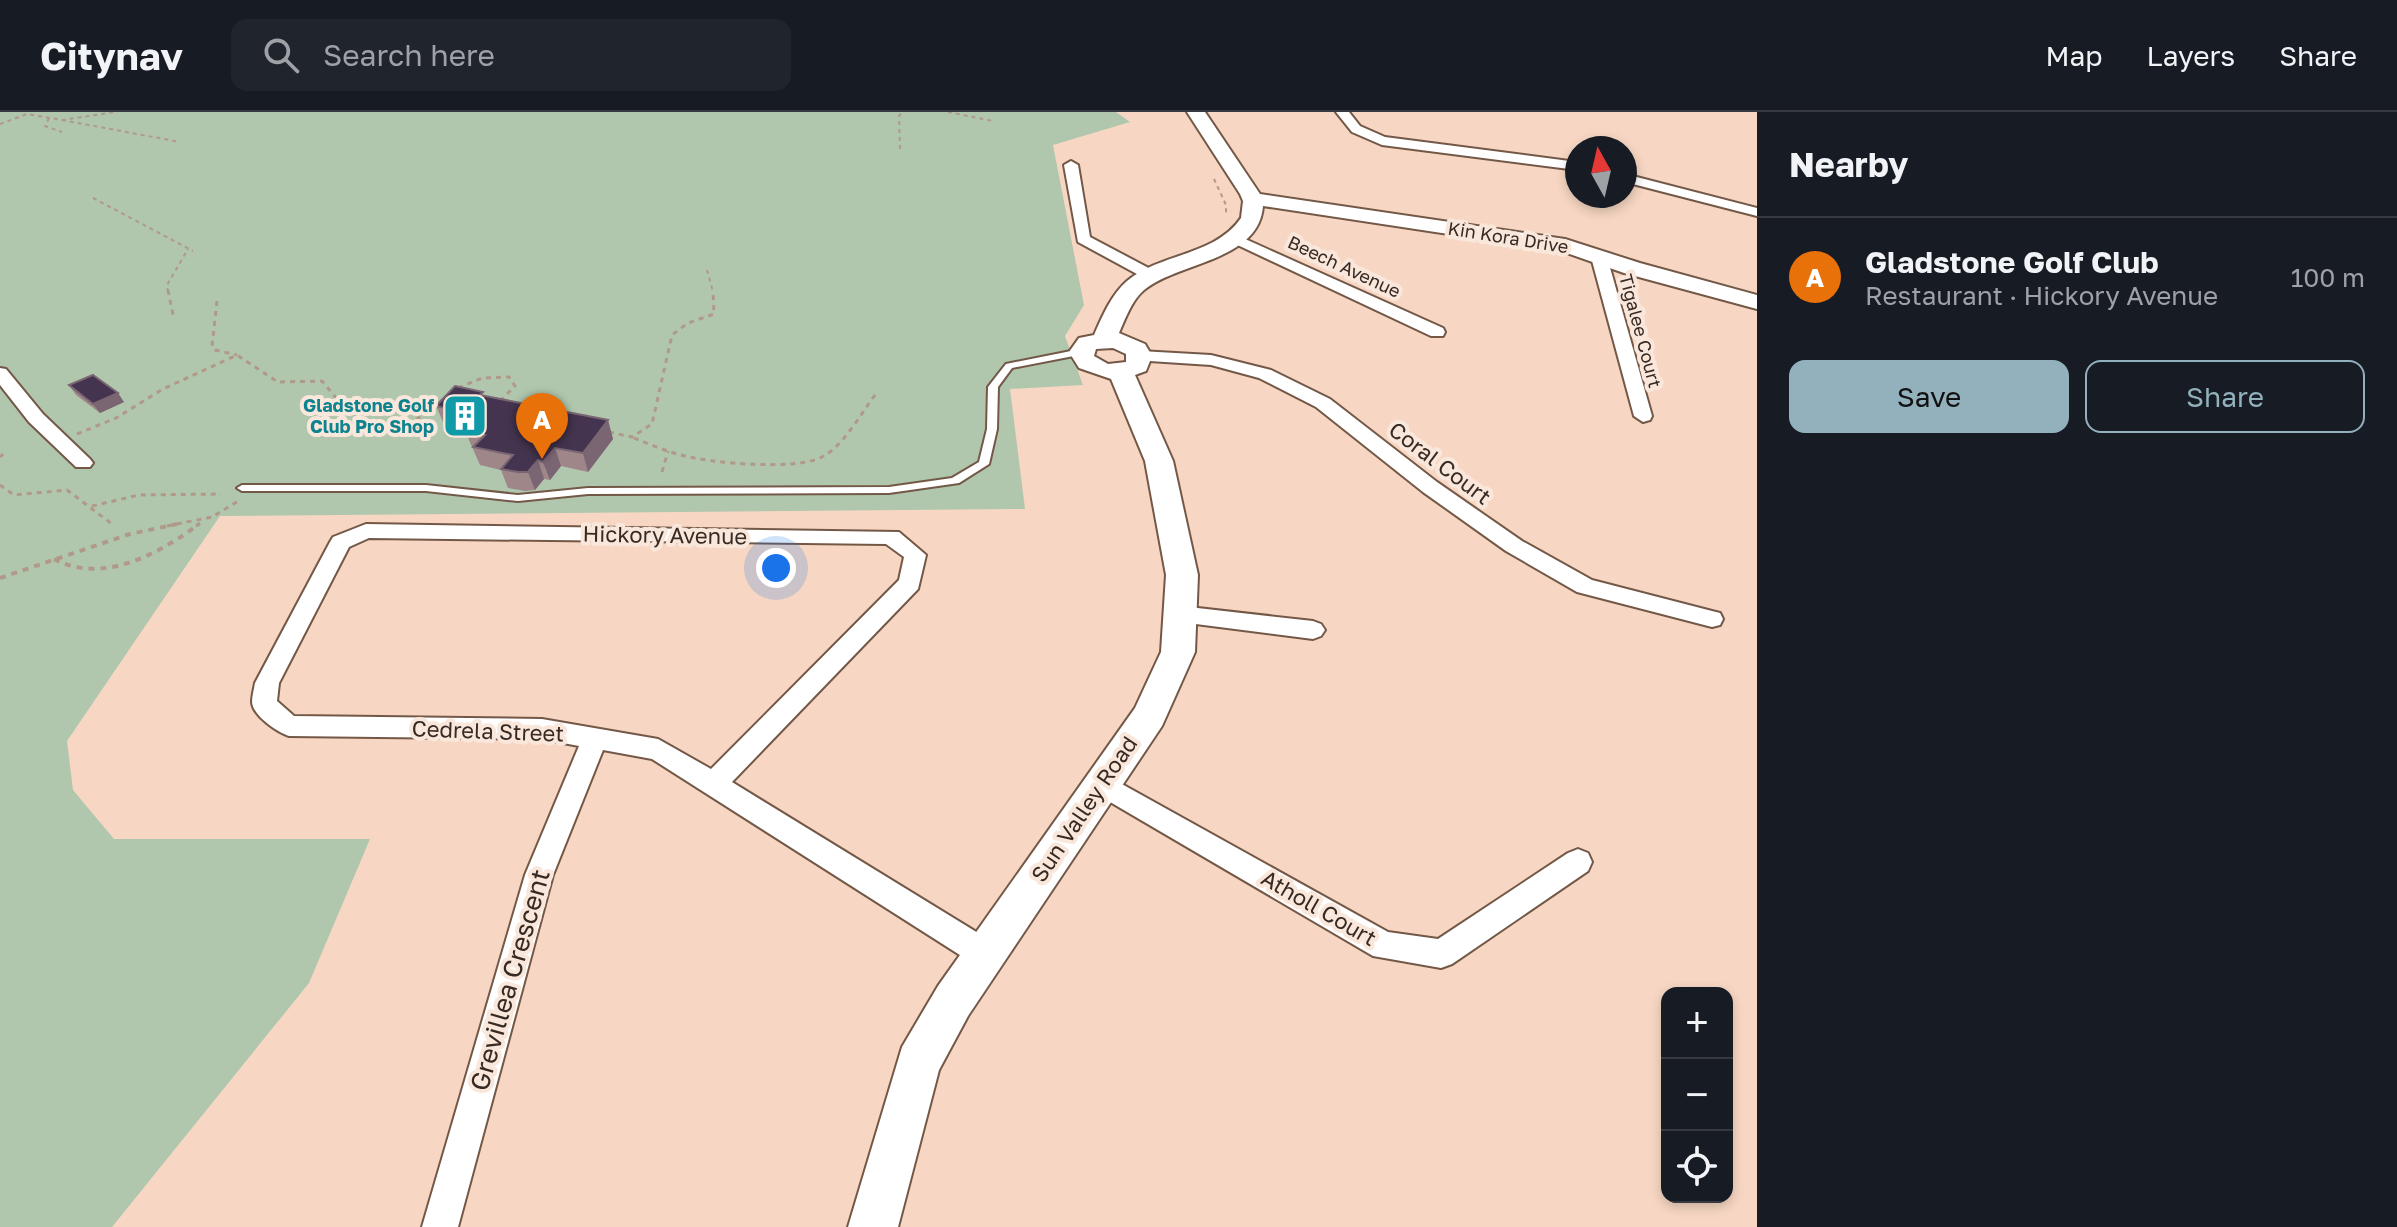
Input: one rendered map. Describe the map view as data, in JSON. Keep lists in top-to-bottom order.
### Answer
{
  "streets": {
    "street": [
      "Kin Kora Drive",
      "Beech Avenue",
      "Tigalee Court",
      "Coral Court",
      "Hickory Avenue",
      "Cedrela Street",
      "Sun Valley Road",
      "Atholl Court",
      "Grevillea Crescent"
    ]
  },
  "crossings": [
    ["Kin Kora Drive", "Tigalee Court"],
    ["Coral Court", "Sun Valley Road"],
    ["Hickory Avenue", "Cedrela Street"],
    ["Cedrela Street", "Sun Valley Road"],
    ["Cedrela Street", "Grevillea Crescent"],
    ["Sun Valley Road", "Atholl Court"]
  ],
  "places": {
    "building": ["Gladstone Golf Club Pro Shop"]
  },
  "north": "top",
  "page": {
    "header": "Citynav",
    "search": "Search here",
    "nav": ["Map", "Layers", "Share"],
    "heading": "Nearby",
    "list": [
      {
        "mark": "A",
        "name": "Gladstone Golf Club",
        "note": "Restaurant · Hickory Avenue",
        "value": "100 m"
      }
    ],
    "buttons": ["Save", "Share"],
    "pins": "A",
    "map_buttons": ["+", "−"]
  }
}
